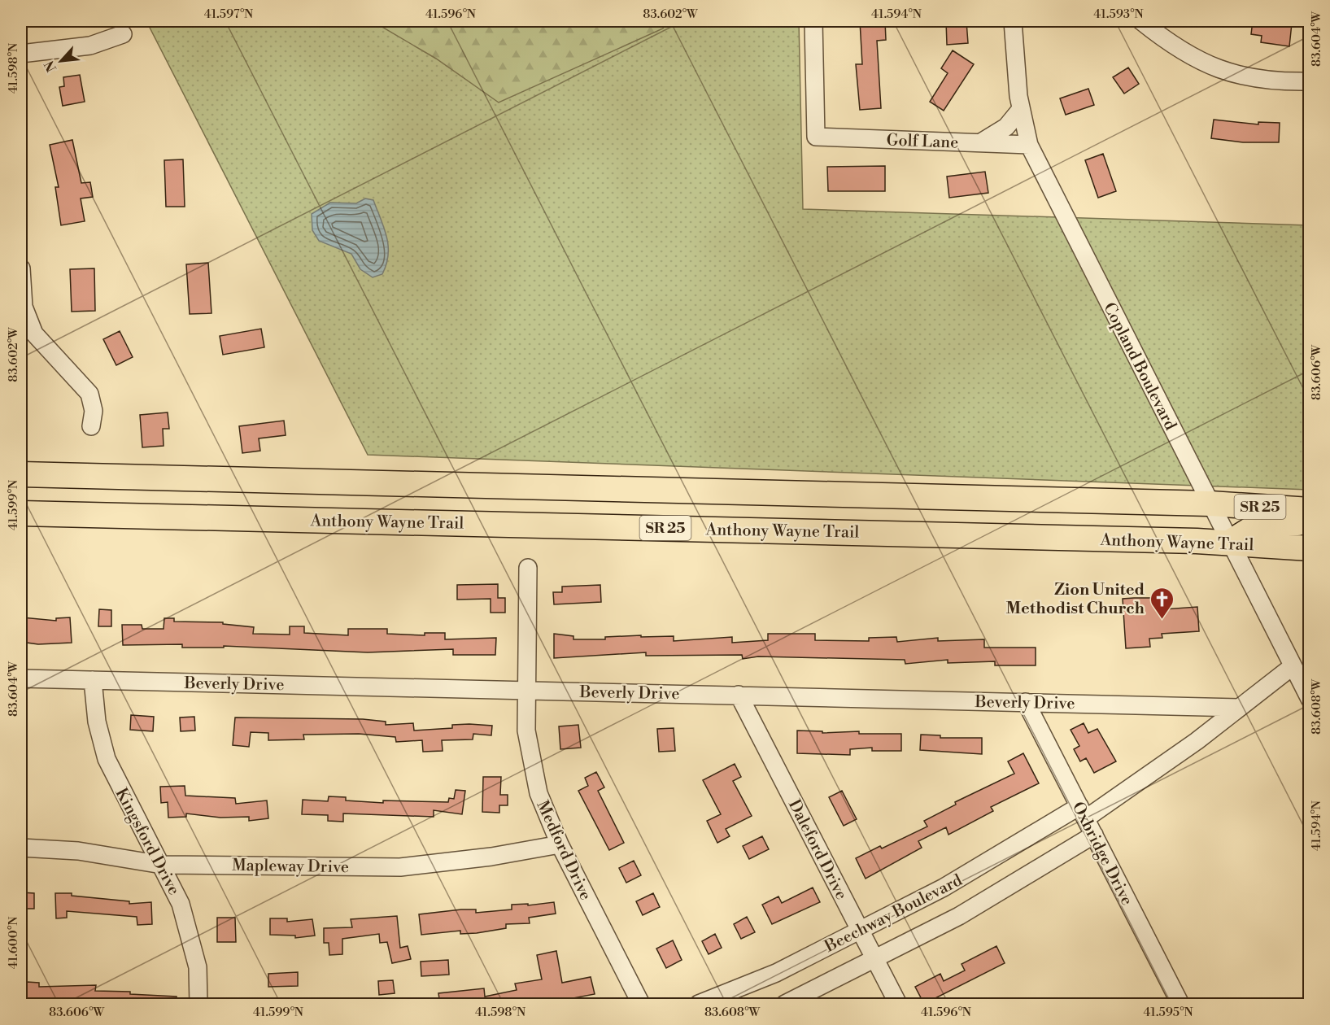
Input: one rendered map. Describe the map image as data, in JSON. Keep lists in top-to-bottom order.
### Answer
{
  "streets": {
    "highway": ["SR 25", "Anthony Wayne Trail"],
    "street": [
      "Golf Lane",
      "Copland Boulevard",
      "Beverly Drive",
      "Kingsford Drive",
      "Daleford Drive",
      "Medford Drive",
      "Oxbridge Drive",
      "Mapleway Drive",
      "Beechway Boulevard"
    ]
  },
  "crossings": [
    ["Golf Lane", "Copland Boulevard"],
    ["Copland Boulevard", "SR 25"],
    ["Copland Boulevard", "Anthony Wayne Trail"],
    ["Copland Boulevard", "Beechway Boulevard"],
    ["Beverly Drive", "Kingsford Drive"],
    ["Beverly Drive", "Daleford Drive"],
    ["Beverly Drive", "Medford Drive"],
    ["Beverly Drive", "Oxbridge Drive"],
    ["Beverly Drive", "Beechway Boulevard"],
    ["Kingsford Drive", "Mapleway Drive"],
    ["Daleford Drive", "Beechway Boulevard"],
    ["Medford Drive", "Mapleway Drive"],
    ["Oxbridge Drive", "Beechway Boulevard"]
  ],
  "places": {
    "church": ["Zion United Methodist Church"]
  },
  "north": "bottom left",
  "coordinates": [
    "41.597°N",
    "41.596°N",
    "83.602°W",
    "41.594°N",
    "41.593°N",
    "83.604°W",
    "41.598°N",
    "83.606°W",
    "41.599°N",
    "83.608°W",
    "41.600°N",
    "41.595°N"
  ]
}
